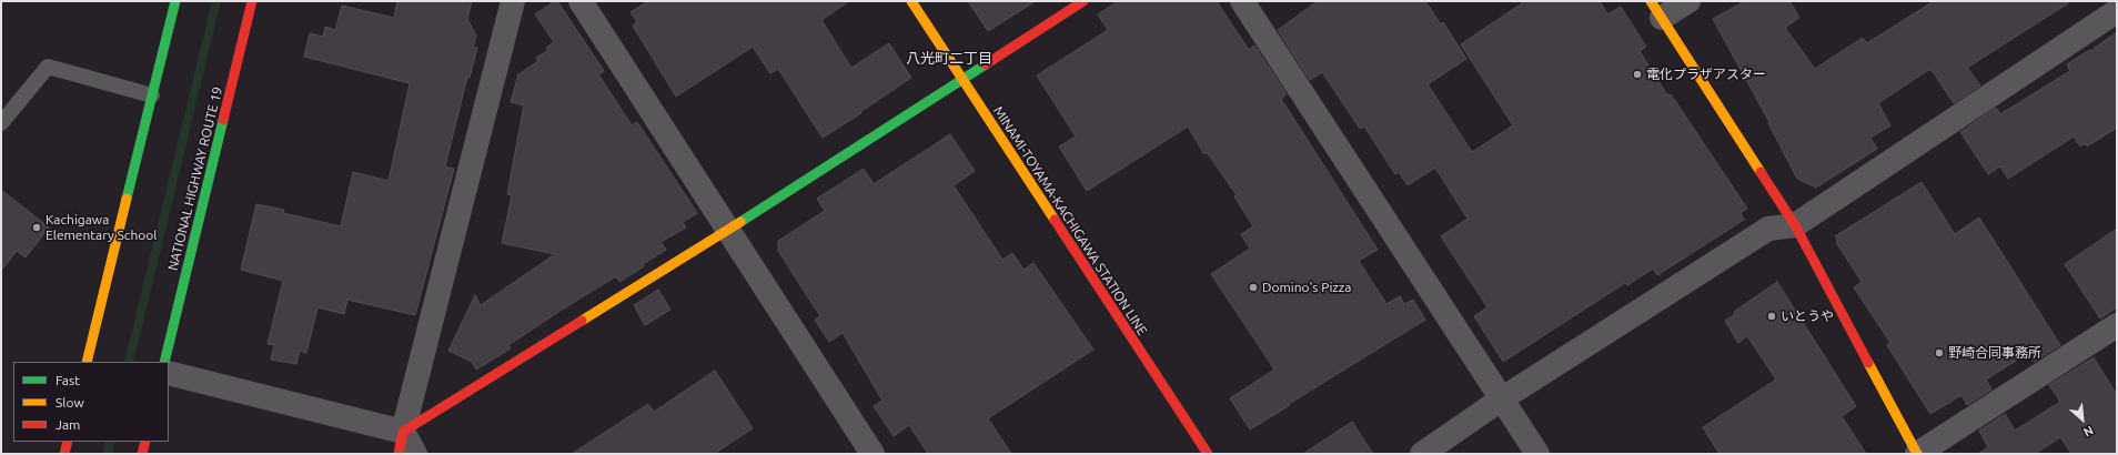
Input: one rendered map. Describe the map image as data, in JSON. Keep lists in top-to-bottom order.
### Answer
{
  "streets": {
    "main road": ["NATIONAL HIGHWAY ROUTE 19", "MINAMI-TOYAMA-KACHIGAWA STATION LINE"]
  },
  "districts": ["八光町二丁目"],
  "places": [
    "電化プラザアスター",
    "Kachigawa Elementary School",
    "Domino's Pizza",
    "いとうや",
    "野崎合同事務所"
  ],
  "legend": ["Fast", "Slow", "Jam"],
  "north": "bottom right"
}
